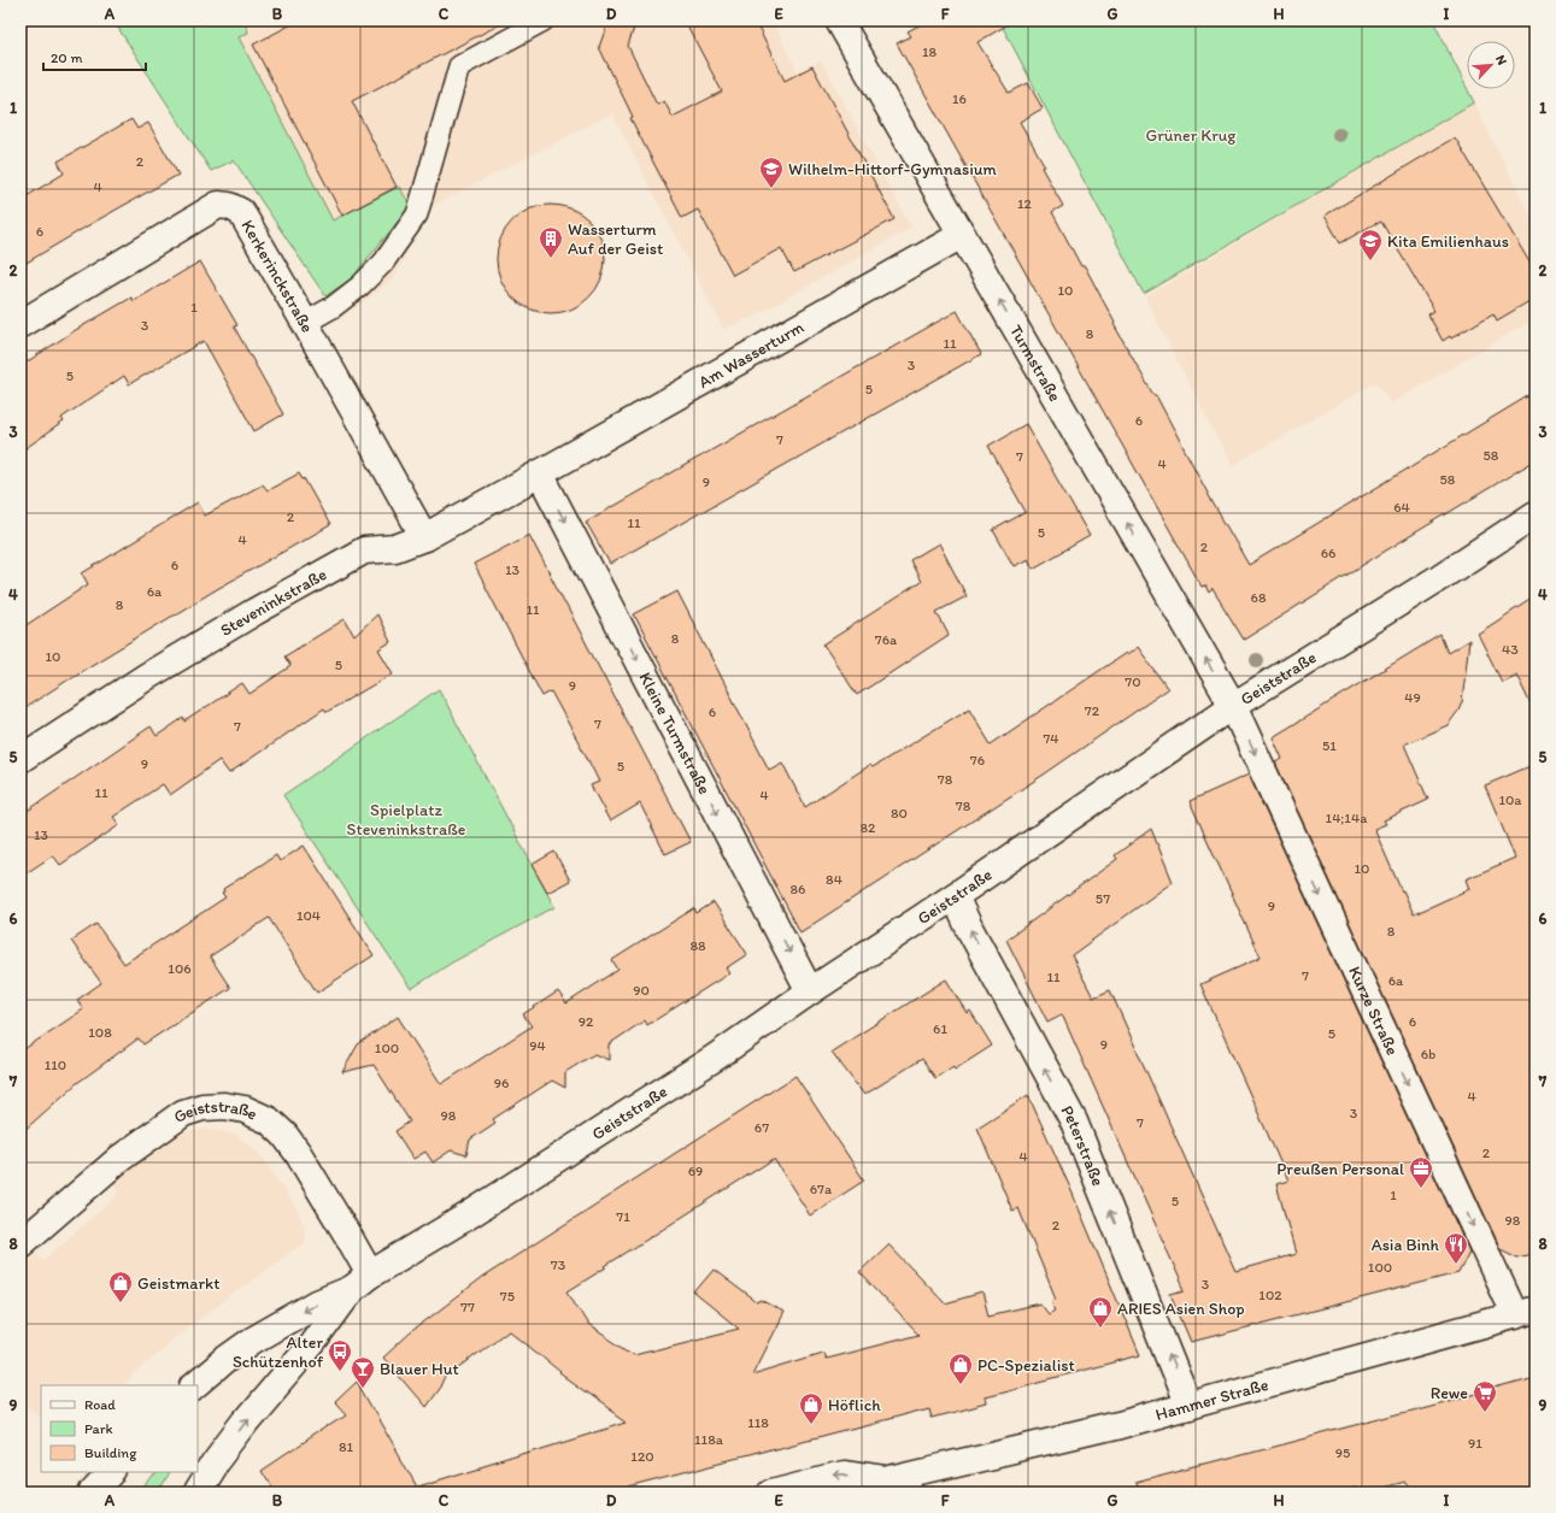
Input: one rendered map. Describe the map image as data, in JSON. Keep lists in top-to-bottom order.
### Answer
{
  "streets": {
    "street": [
      "Kerkerinckstraße",
      "Am Wasserturm",
      "Turmstraße",
      "Steveninkstraße",
      "Geiststraße",
      "Kleine Turmstraße",
      "Kurze Straße",
      "Peterstraße",
      "Hammer Straße"
    ]
  },
  "crossings": [
    ["Kerkerinckstraße", "Steveninkstraße"],
    ["Am Wasserturm", "Turmstraße"],
    ["Am Wasserturm", "Steveninkstraße"],
    ["Am Wasserturm", "Kleine Turmstraße"],
    ["Turmstraße", "Geiststraße"],
    ["Turmstraße", "Kurze Straße"],
    ["Steveninkstraße", "Kleine Turmstraße"],
    ["Geiststraße", "Kleine Turmstraße"],
    ["Geiststraße", "Kurze Straße"],
    ["Geiststraße", "Peterstraße"],
    ["Kurze Straße", "Hammer Straße"],
    ["Peterstraße", "Hammer Straße"]
  ],
  "one_way": [
    "Turmstraße",
    "Kleine Turmstraße",
    "Kurze Straße",
    "Peterstraße"
  ],
  "parks": ["Grüner Krug", "Spielplatz Steveninkstraße"],
  "places": {
    "school or university": ["Wilhelm-Hittorf-Gymnasium", "Kita Emilienhaus"],
    "building": ["Wasserturm Auf der Geist"],
    "office": ["Preußen Personal"],
    "restaurant": ["Asia Binh"],
    "shop": [
      "Geistmarkt",
      "ARIES Asien Shop",
      "PC-Spezialist",
      "Höflich"
    ],
    "bus stop": ["Alter Schützenhof"],
    "bar": ["Blauer Hut"],
    "supermarket": ["Rewe"]
  },
  "house_numbers": [
    "18",
    "16",
    "2",
    "4",
    "12",
    "6",
    "10",
    "1",
    "3",
    "8",
    "11",
    "3",
    "5",
    "5",
    "6",
    "7",
    "58",
    "7",
    "4",
    "58",
    "9",
    "64",
    "2",
    "11",
    "5",
    "4",
    "2",
    "66",
    "6",
    "13",
    "6a",
    "68",
    "8",
    "11",
    "8",
    "76a",
    "43",
    "10",
    "5",
    "70",
    "9",
    "49",
    "72",
    "6",
    "7",
    "7",
    "74",
    "51",
    "76",
    "9",
    "5",
    "78",
    "11",
    "4",
    "10a",
    "78",
    "80",
    "14;14a",
    "82",
    "13",
    "10",
    "84",
    "86",
    "57",
    "9",
    "104",
    "8",
    "88",
    "106",
    "7",
    "11",
    "6a",
    "90",
    "92",
    "6",
    "61",
    "108",
    "5",
    "9",
    "94",
    "100",
    "6b",
    "110",
    "96",
    "4",
    "3",
    "98",
    "7",
    "67",
    "2",
    "4",
    "69",
    "67a",
    "1",
    "5",
    "71",
    "98",
    "2",
    "73",
    "100",
    "3",
    "102",
    "75",
    "77",
    "118",
    "118a",
    "91",
    "81",
    "95",
    "120"
  ],
  "legend": ["Road", "Park", "Building"],
  "scale_bar": "20 m",
  "north": "top right",
  "grid": {
    "columns": [
      "A",
      "B",
      "C",
      "D",
      "E",
      "F",
      "G",
      "H",
      "I"
    ],
    "rows": [
      "1",
      "2",
      "3",
      "4",
      "5",
      "6",
      "7",
      "8",
      "9"
    ]
  }
}
